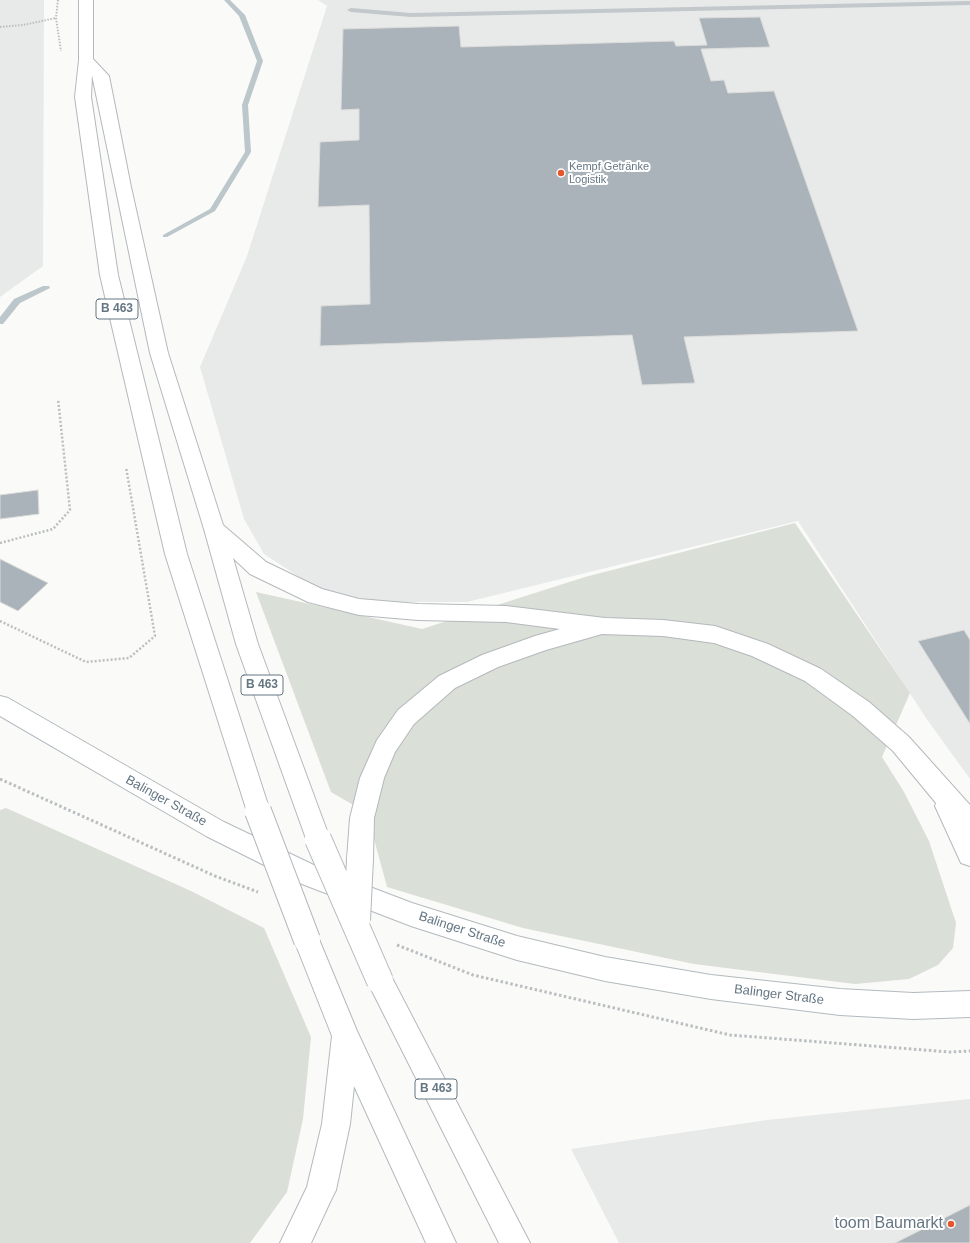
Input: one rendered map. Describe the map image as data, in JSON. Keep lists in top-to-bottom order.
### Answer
{
  "streets": {
    "main road": ["B 463", "Balinger Straße"]
  },
  "places": ["Kempf Getränke Logistik", "toom Baumarkt"]
}
